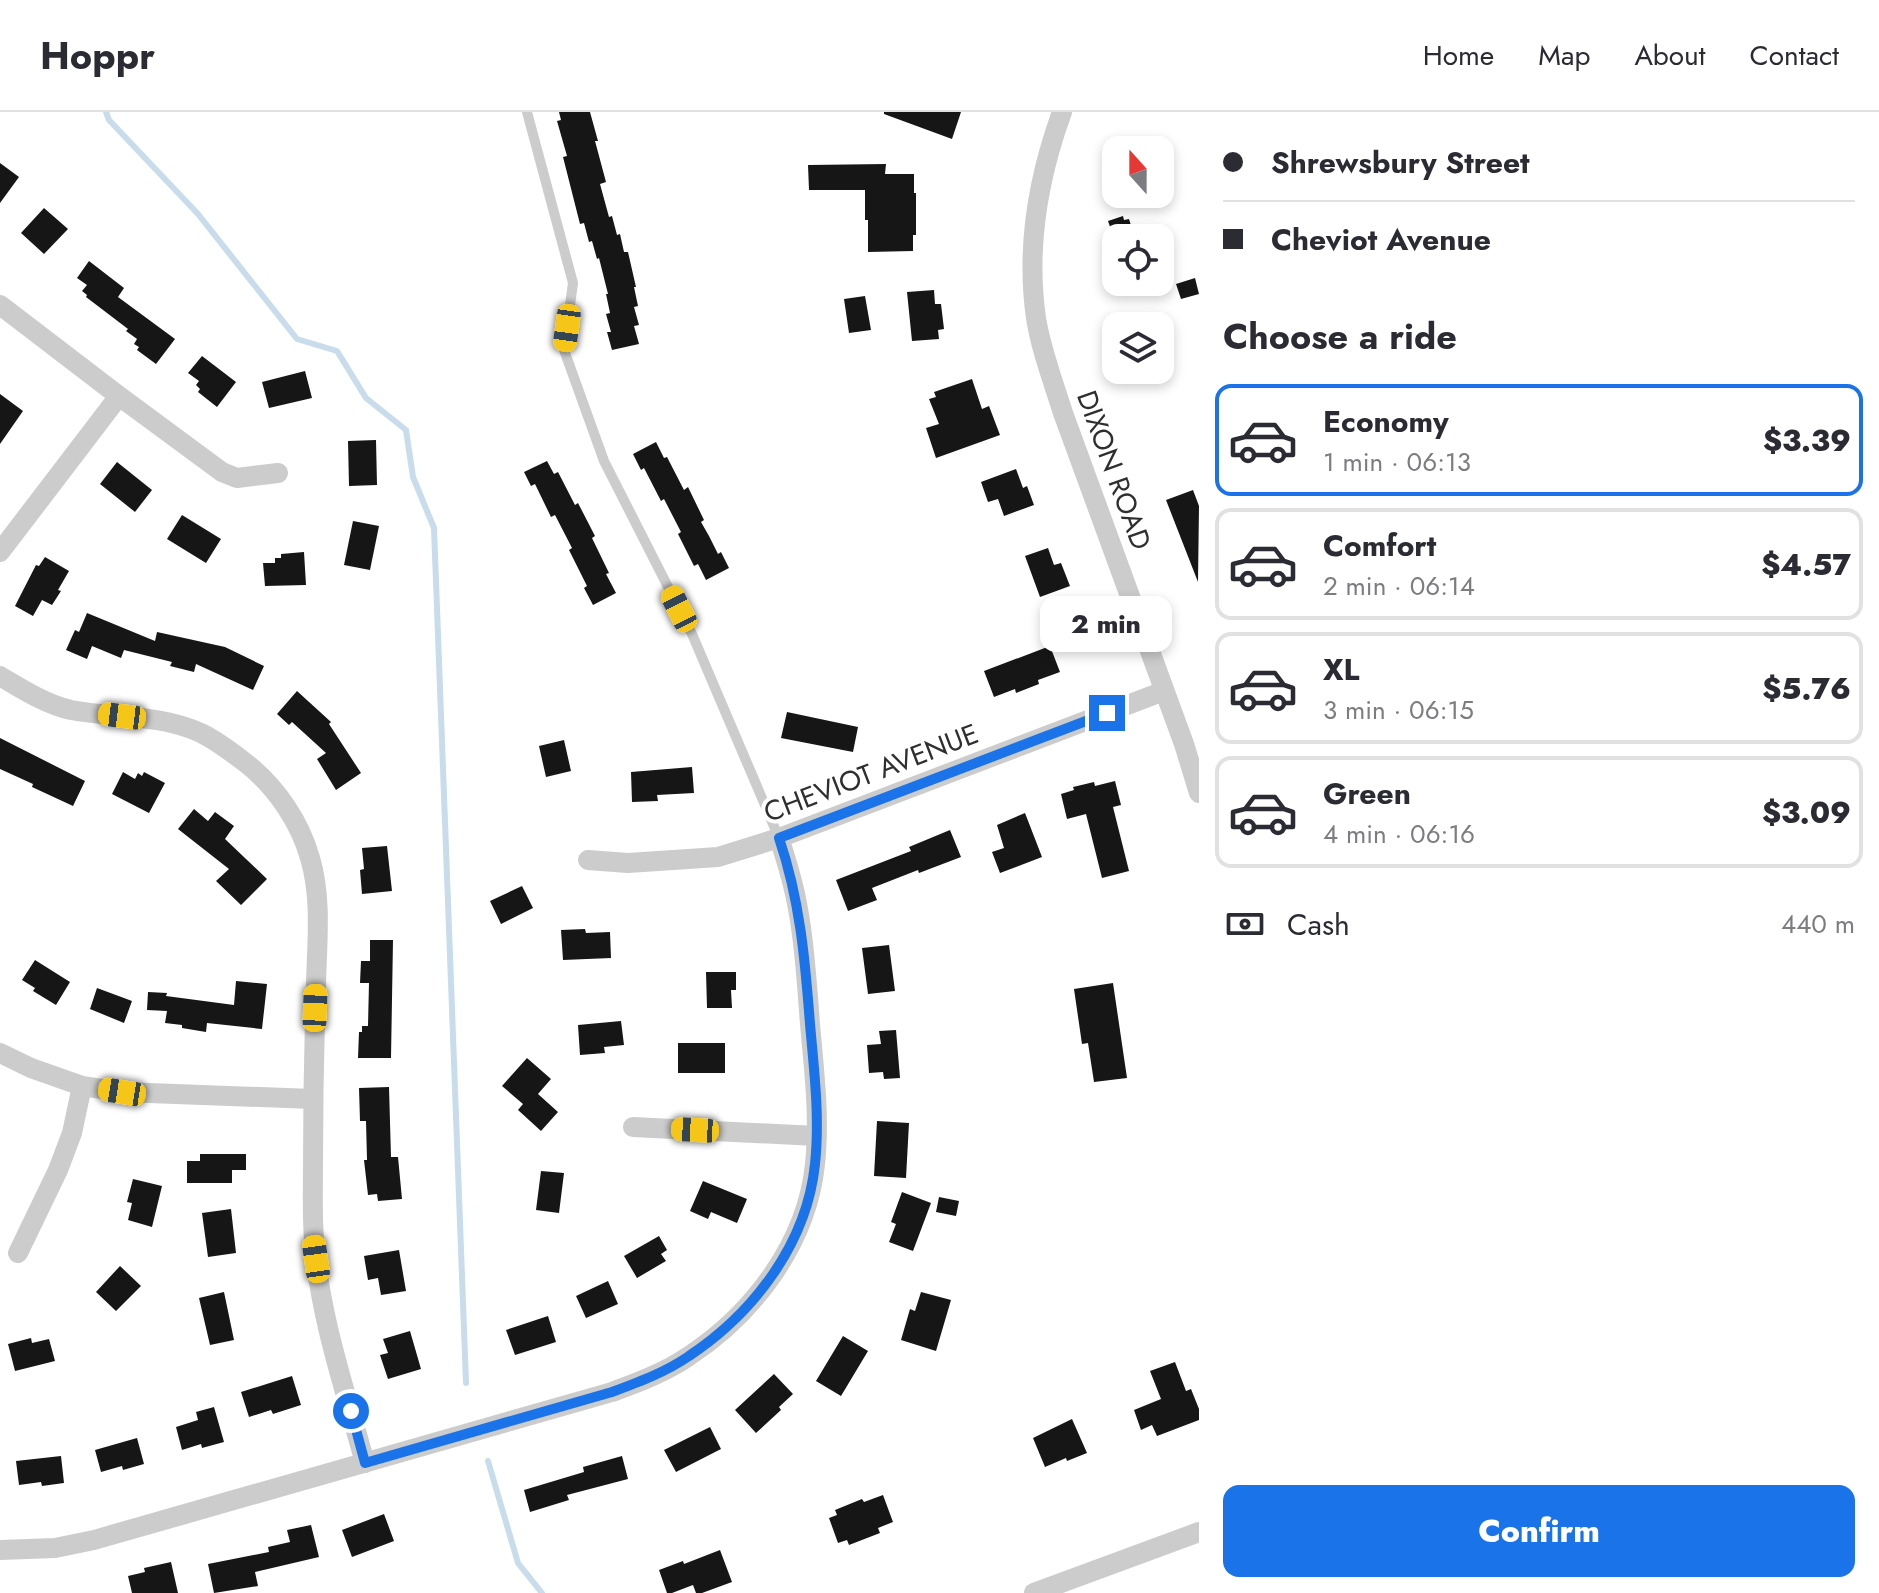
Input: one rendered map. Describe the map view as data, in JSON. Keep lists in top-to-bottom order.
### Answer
{
  "streets": {
    "street": ["DIXON ROAD", "CHEVIOT AVENUE"]
  },
  "crossings": [
    ["DIXON ROAD", "CHEVIOT AVENUE"]
  ],
  "north": "top",
  "page": {
    "header": "Hoppr",
    "nav": [
      "Home",
      "Map",
      "About",
      "Contact"
    ],
    "banner": ["Shrewsbury Street", "Cheviot Avenue"],
    "heading": "Choose a ride",
    "list": [
      {
        "name": "Economy",
        "note": "1 min · 06:13",
        "value": "$3.39"
      },
      {
        "name": "Comfort",
        "note": "2 min · 06:14",
        "value": "$4.57"
      },
      {
        "name": "XL",
        "note": "3 min · 06:15",
        "value": "$5.76"
      },
      {
        "name": "Green",
        "note": "4 min · 06:16",
        "value": "$3.09"
      }
    ],
    "bubble": "2 min",
    "pay": ["Cash", "440 m"],
    "buttons": "Confirm"
  }
}
